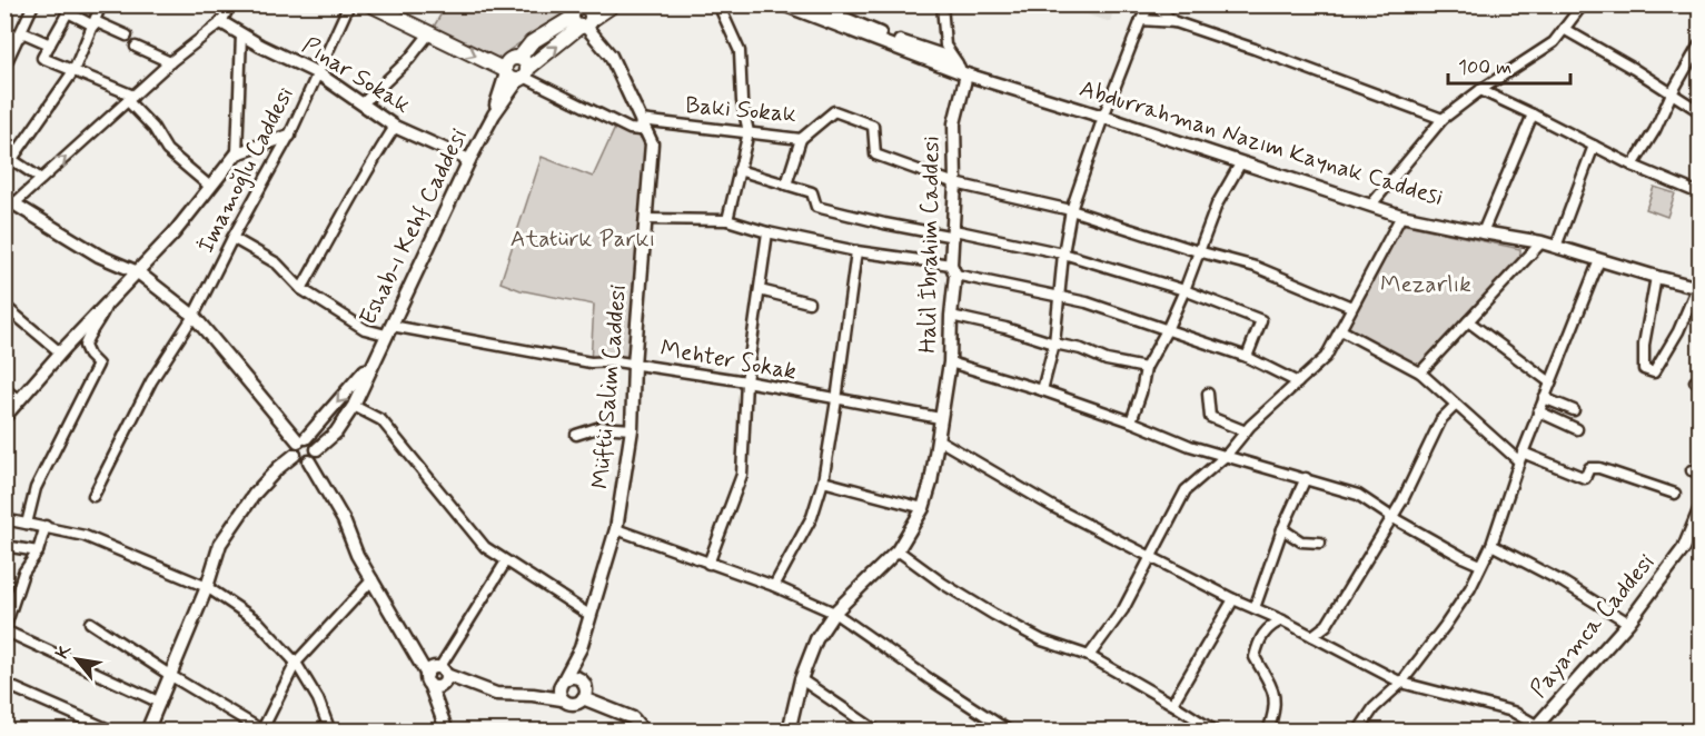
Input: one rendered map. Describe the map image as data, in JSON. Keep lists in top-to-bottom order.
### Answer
{
  "streets": {
    "street": [
      "Pınar Sokak",
      "Baki Sokak",
      "Abdurrahman Nazım Kaynak Caddesi",
      "İmamoğlu Caddesi",
      "Eshab-ı Kehf Caddesi",
      "Halil İbrahim Caddesi",
      "Mehter Sokak",
      "Müftü Salim Caddesi",
      "Payamca Caddesi"
    ]
  },
  "crossings": [
    ["Pınar Sokak", "İmamoğlu Caddesi"],
    ["Pınar Sokak", "Eshab-ı Kehf Caddesi"],
    ["Baki Sokak", "Eshab-ı Kehf Caddesi"],
    ["Baki Sokak", "Halil İbrahim Caddesi"],
    ["Baki Sokak", "Müftü Salim Caddesi"],
    ["Abdurrahman Nazım Kaynak Caddesi", "Halil İbrahim Caddesi"],
    ["İmamoğlu Caddesi", "Mehter Sokak"],
    ["Eshab-ı Kehf Caddesi", "Mehter Sokak"],
    ["Halil İbrahim Caddesi", "Mehter Sokak"],
    ["Mehter Sokak", "Müftü Salim Caddesi"]
  ],
  "parks": ["Atatürk Parkı", "Mezarlık"],
  "scale_bar": "100 m",
  "north": "top left"
}
